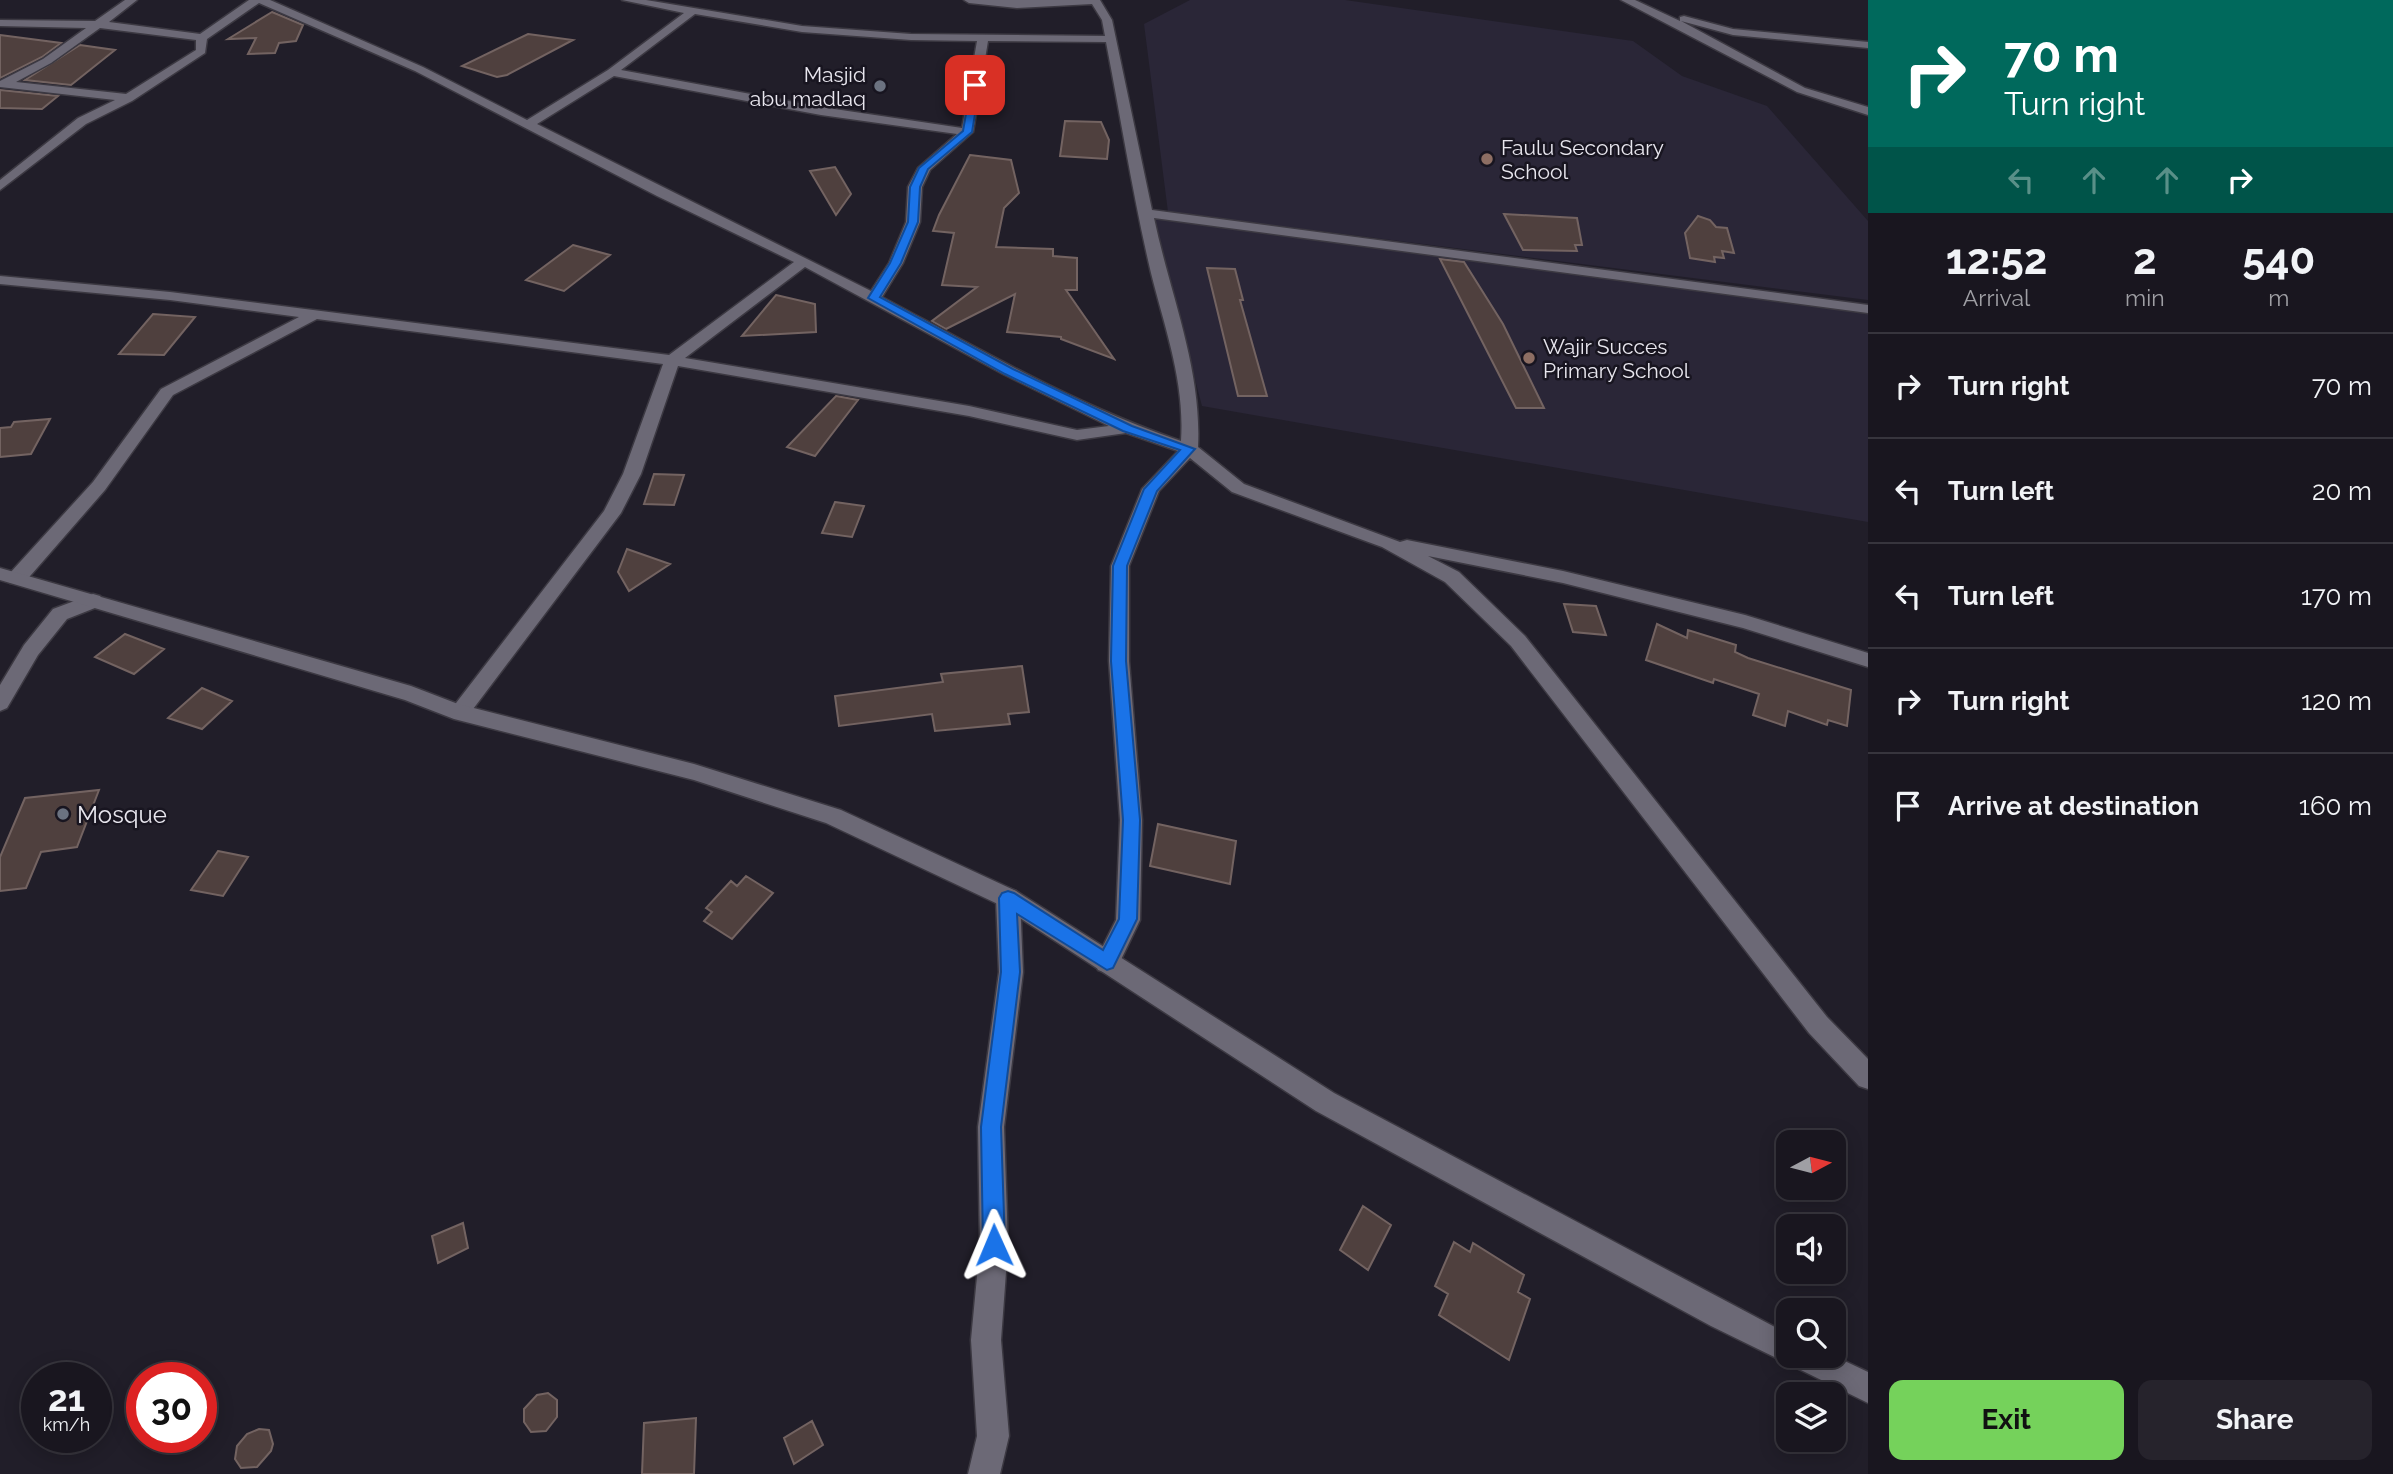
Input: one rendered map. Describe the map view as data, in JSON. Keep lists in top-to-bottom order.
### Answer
{
  "places": [
    "Masjid abu madlaq",
    "Faulu Secondary School",
    "Wajir Succes Primary School",
    "Mosque"
  ],
  "north": "right",
  "page": {
    "turn": ["70 m", "Turn right"],
    "eta": [
      "12:52",
      "Arrival",
      "2",
      "min",
      "540",
      "m"
    ],
    "list": [
      {
        "name": "Turn right",
        "value": "70 m"
      },
      {
        "name": "Turn left",
        "value": "20 m"
      },
      {
        "name": "Turn left",
        "value": "170 m"
      },
      {
        "name": "Turn right",
        "value": "120 m"
      },
      {
        "name": "Arrive at destination",
        "value": "160 m"
      }
    ],
    "speed": "21 km/h",
    "limit": "30",
    "buttons": ["Exit", "Share"]
  }
}
